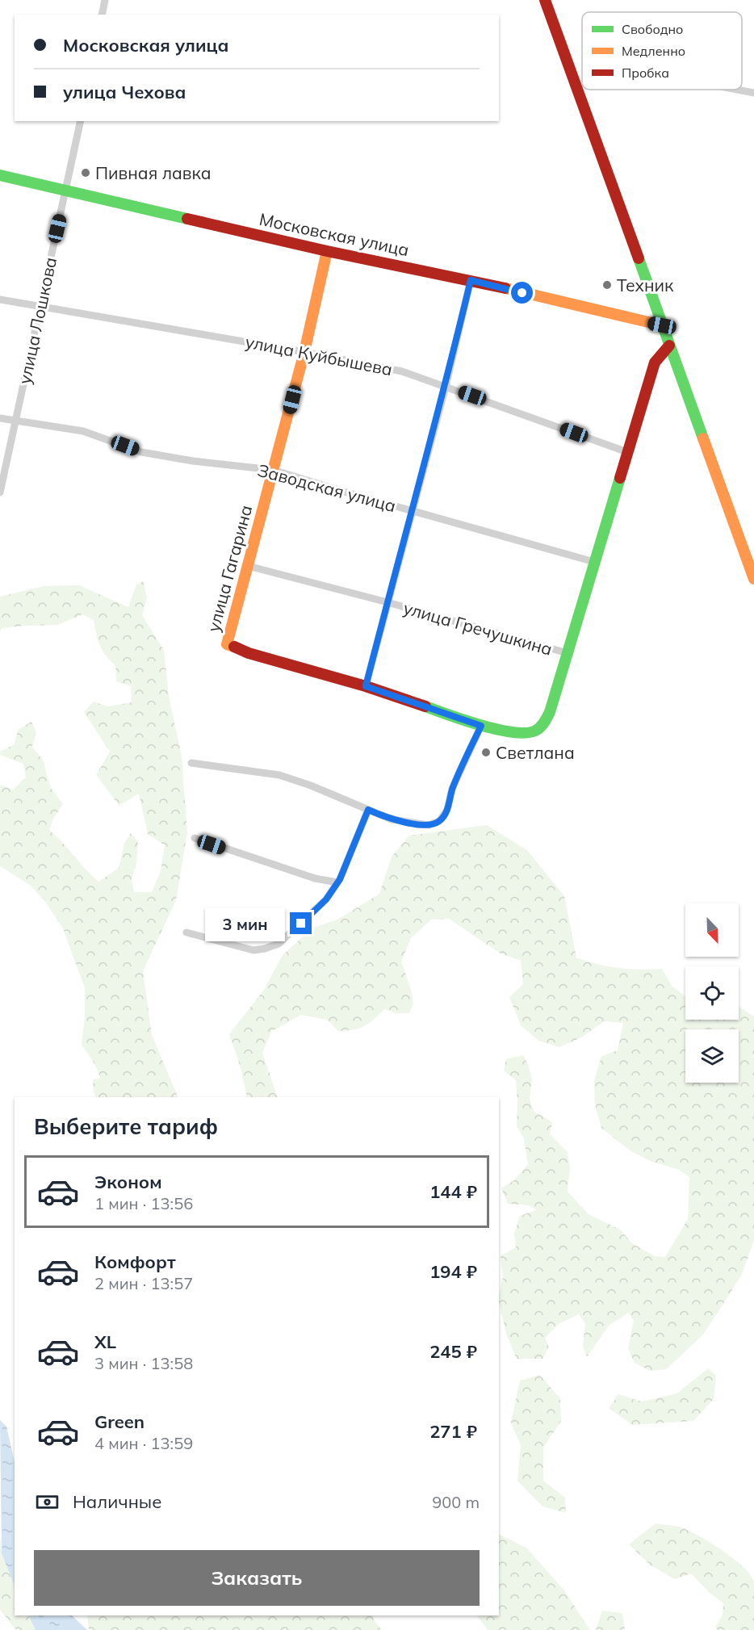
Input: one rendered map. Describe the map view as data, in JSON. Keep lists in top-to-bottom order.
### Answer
{
  "streets": {
    "street": [
      "Московская улица",
      "улица Лошкова",
      "улица Куйбышева",
      "Заводская улица",
      "улица Гагарина",
      "улица Гречушкина"
    ]
  },
  "crossings": [
    ["Московская улица", "улица Лошкова"],
    ["Московская улица", "улица Гагарина"],
    ["улица Лошкова", "улица Куйбышева"],
    ["улица Лошкова", "Заводская улица"],
    ["улица Куйбышева", "улица Гагарина"],
    ["Заводская улица", "улица Гагарина"],
    ["улица Гагарина", "улица Гречушкина"]
  ],
  "places": ["Пивная лавка", "Техник", "Светлана"],
  "legend": ["Свободно", "Медленно", "Пробка"],
  "north": "bottom right",
  "page": {
    "banner": ["Московская улица", "улица Чехова"],
    "bubble": "3 мин",
    "heading": "Выберите тариф",
    "list": [
      {
        "name": "Эконом",
        "note": "1 мин · 13:56",
        "value": "144 ₽"
      },
      {
        "name": "Комфорт",
        "note": "2 мин · 13:57",
        "value": "194 ₽"
      },
      {
        "name": "XL",
        "note": "3 мин · 13:58",
        "value": "245 ₽"
      },
      {
        "name": "Green",
        "note": "4 мин · 13:59",
        "value": "271 ₽"
      }
    ],
    "pay": ["Наличные", "900 m"],
    "buttons": "Заказать"
  }
}
